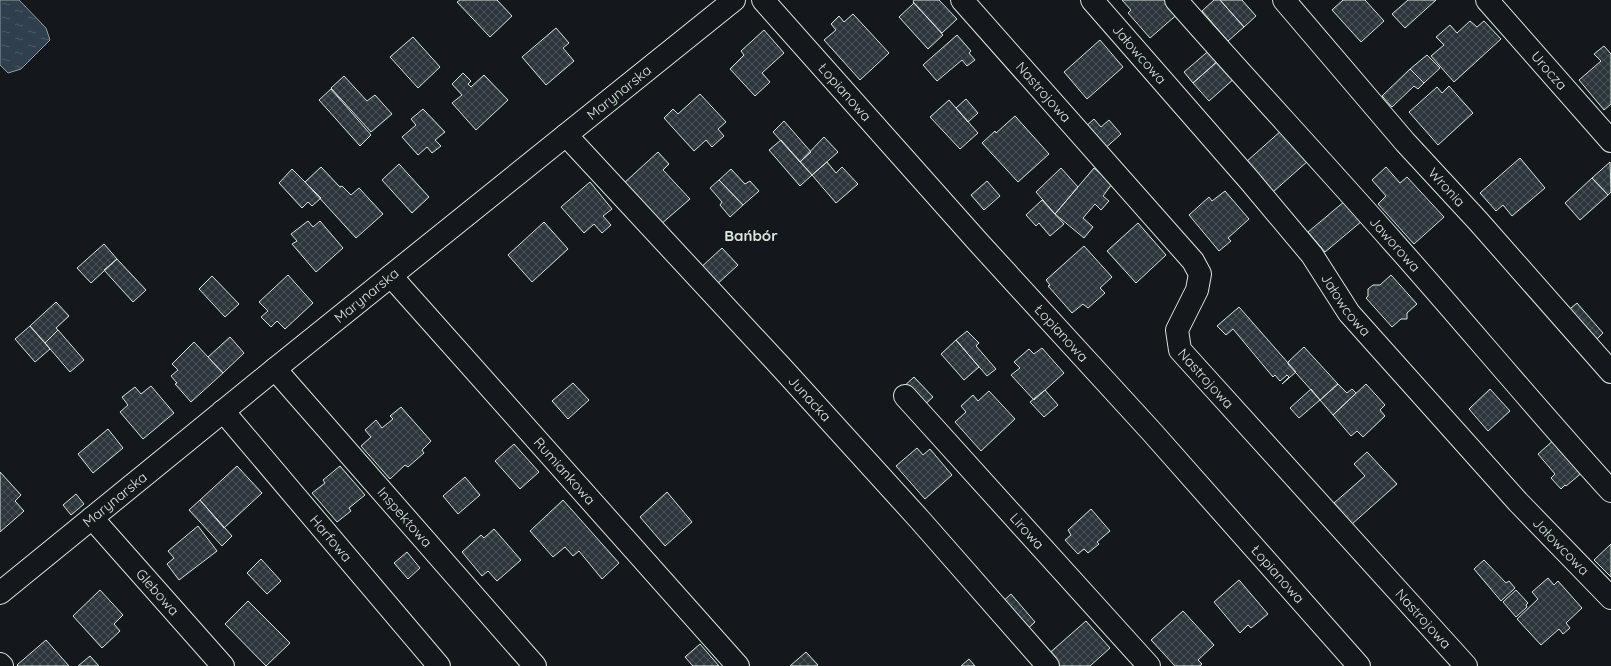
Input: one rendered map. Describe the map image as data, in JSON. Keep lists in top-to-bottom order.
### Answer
{
  "streets": {
    "street": [
      "Jałowcowa",
      "Urocza",
      "Łopianowa",
      "Nastrojowa",
      "Marynarska",
      "Wronia",
      "Jaworowa",
      "Junacka",
      "Rumiankowa",
      "Inspektowa",
      "Lirowa",
      "Harfowa",
      "Glebowa"
    ]
  },
  "crossings": [
    ["Marynarska", "Junacka"],
    ["Marynarska", "Rumiankowa"],
    ["Marynarska", "Inspektowa"],
    ["Marynarska", "Harfowa"],
    ["Marynarska", "Glebowa"]
  ],
  "districts": ["Bańbór"]
}
